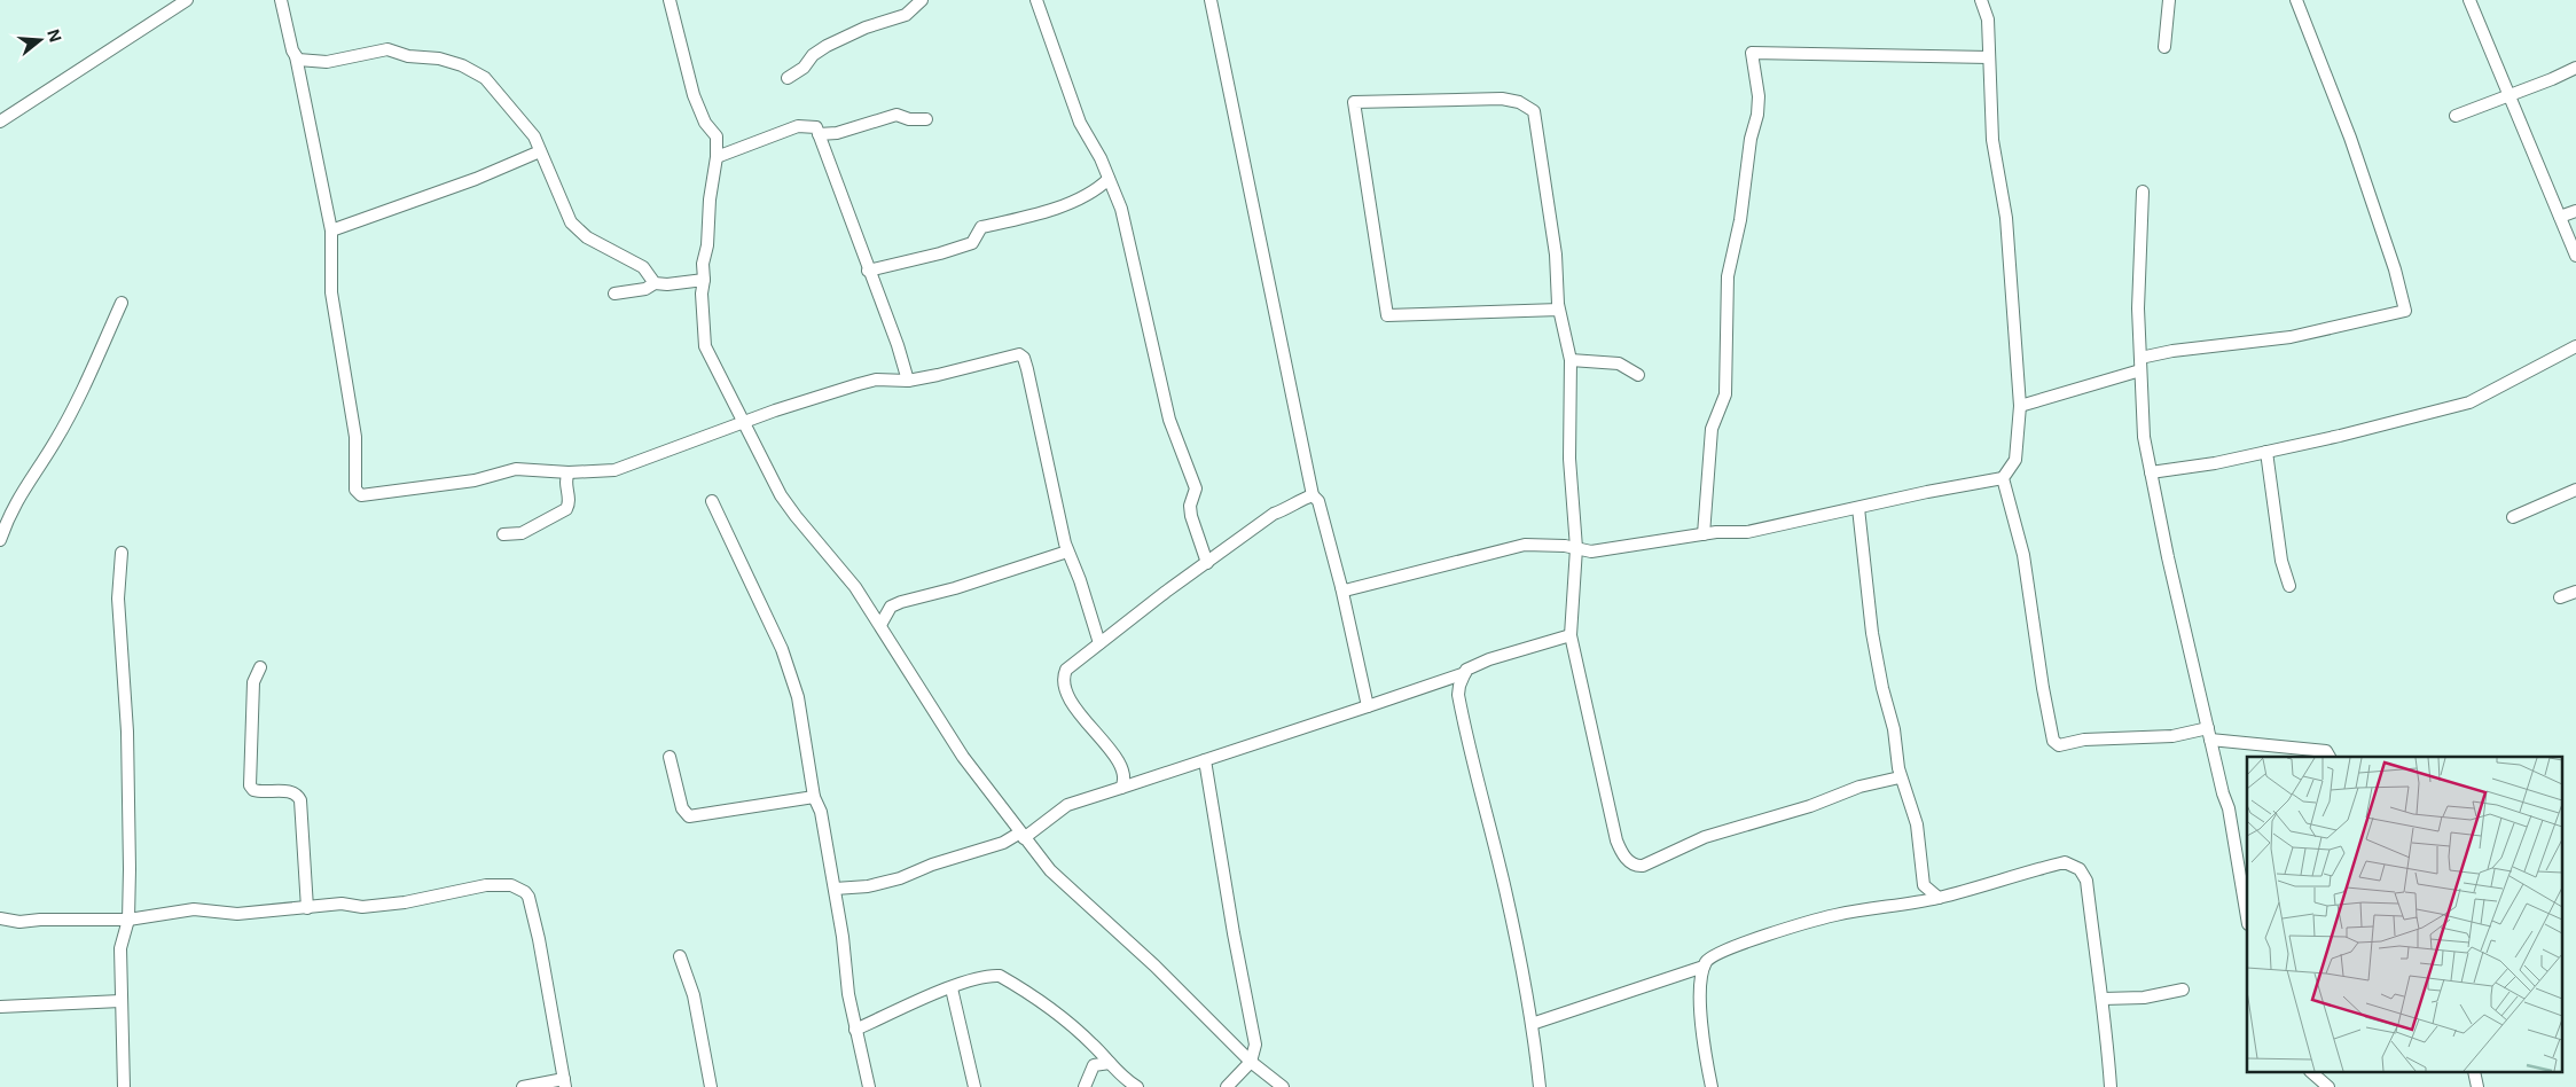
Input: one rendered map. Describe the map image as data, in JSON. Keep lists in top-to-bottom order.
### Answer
{
  "north": "right"
}
